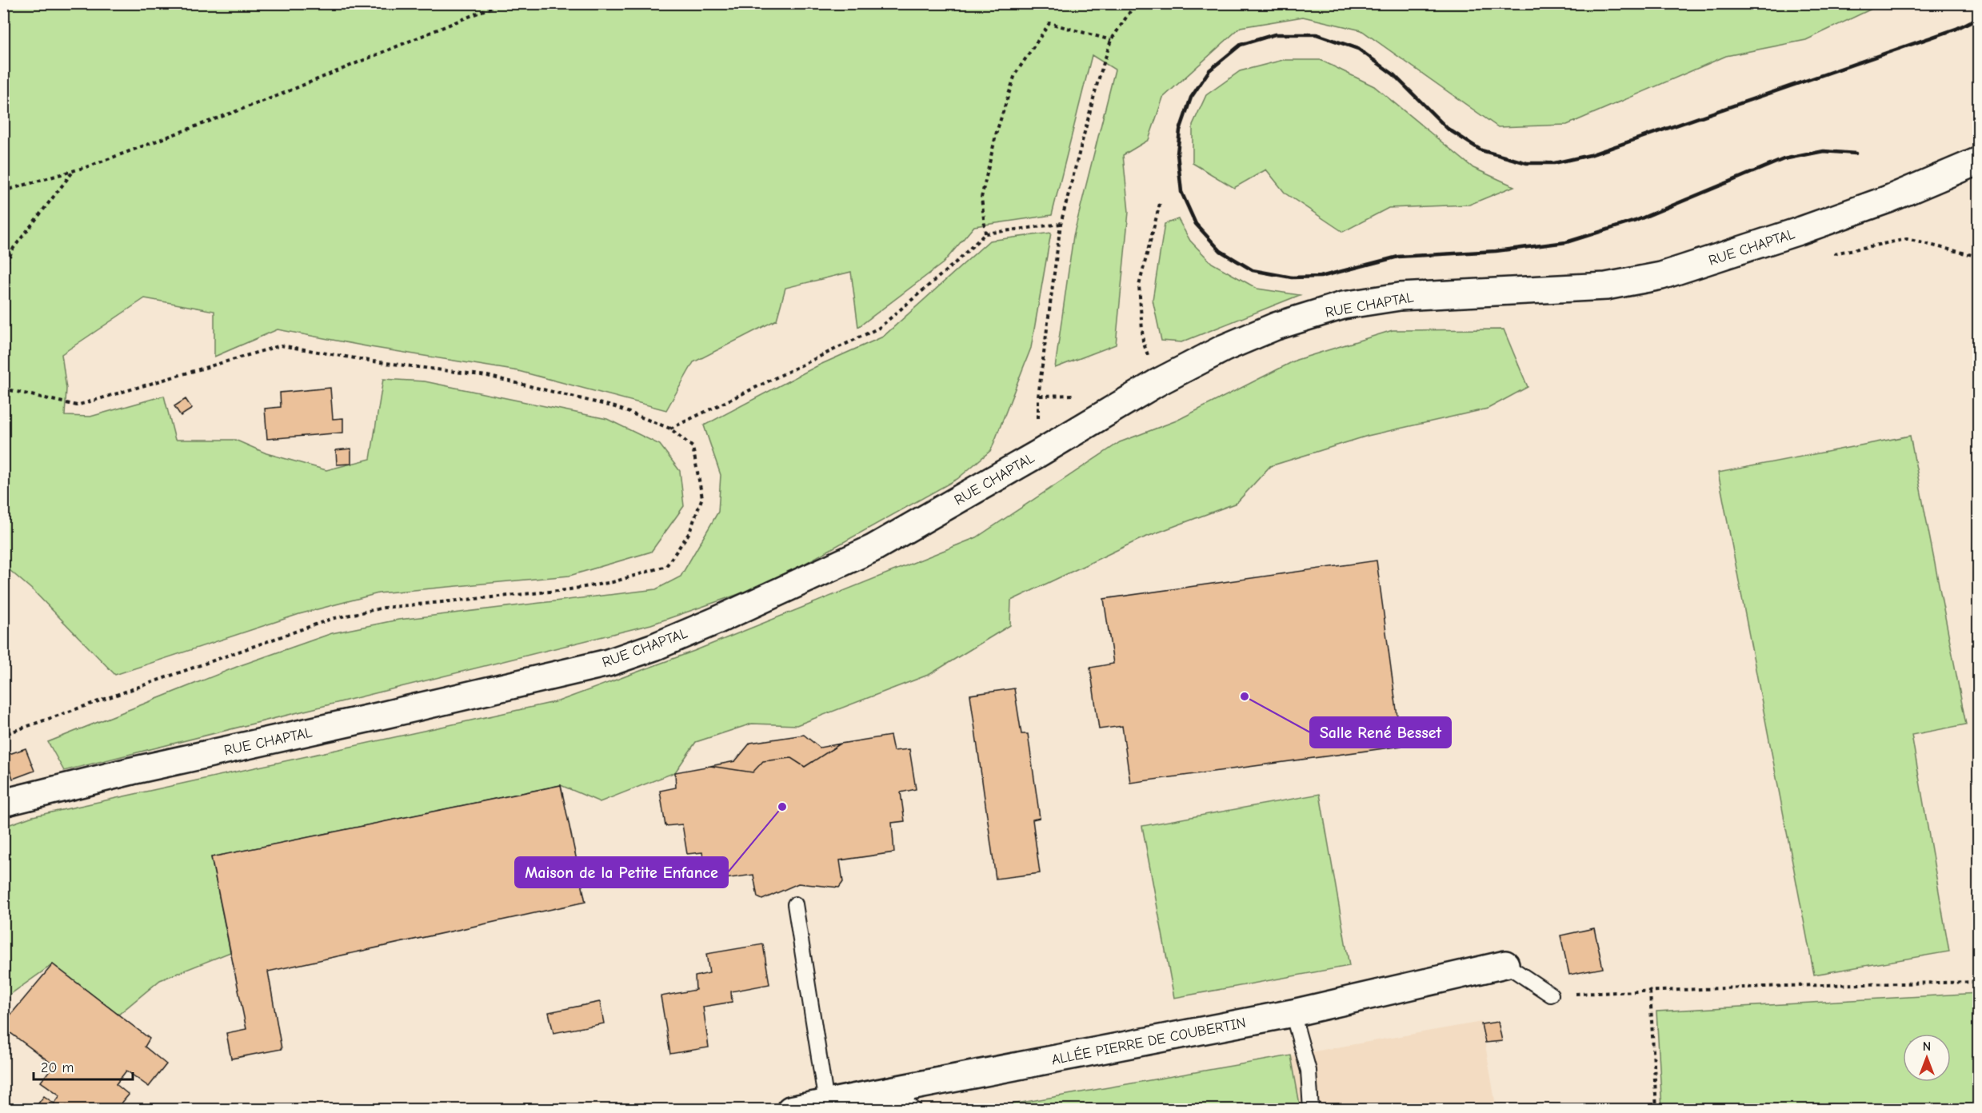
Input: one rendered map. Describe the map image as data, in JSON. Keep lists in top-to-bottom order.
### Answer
{
  "streets": {
    "street": ["RUE CHAPTAL", "ALLÉE PIERRE DE COUBERTIN"]
  },
  "places": ["Salle René Besset", "Maison de la Petite Enfance"],
  "scale_bar": "20 m",
  "north": "top"
}
